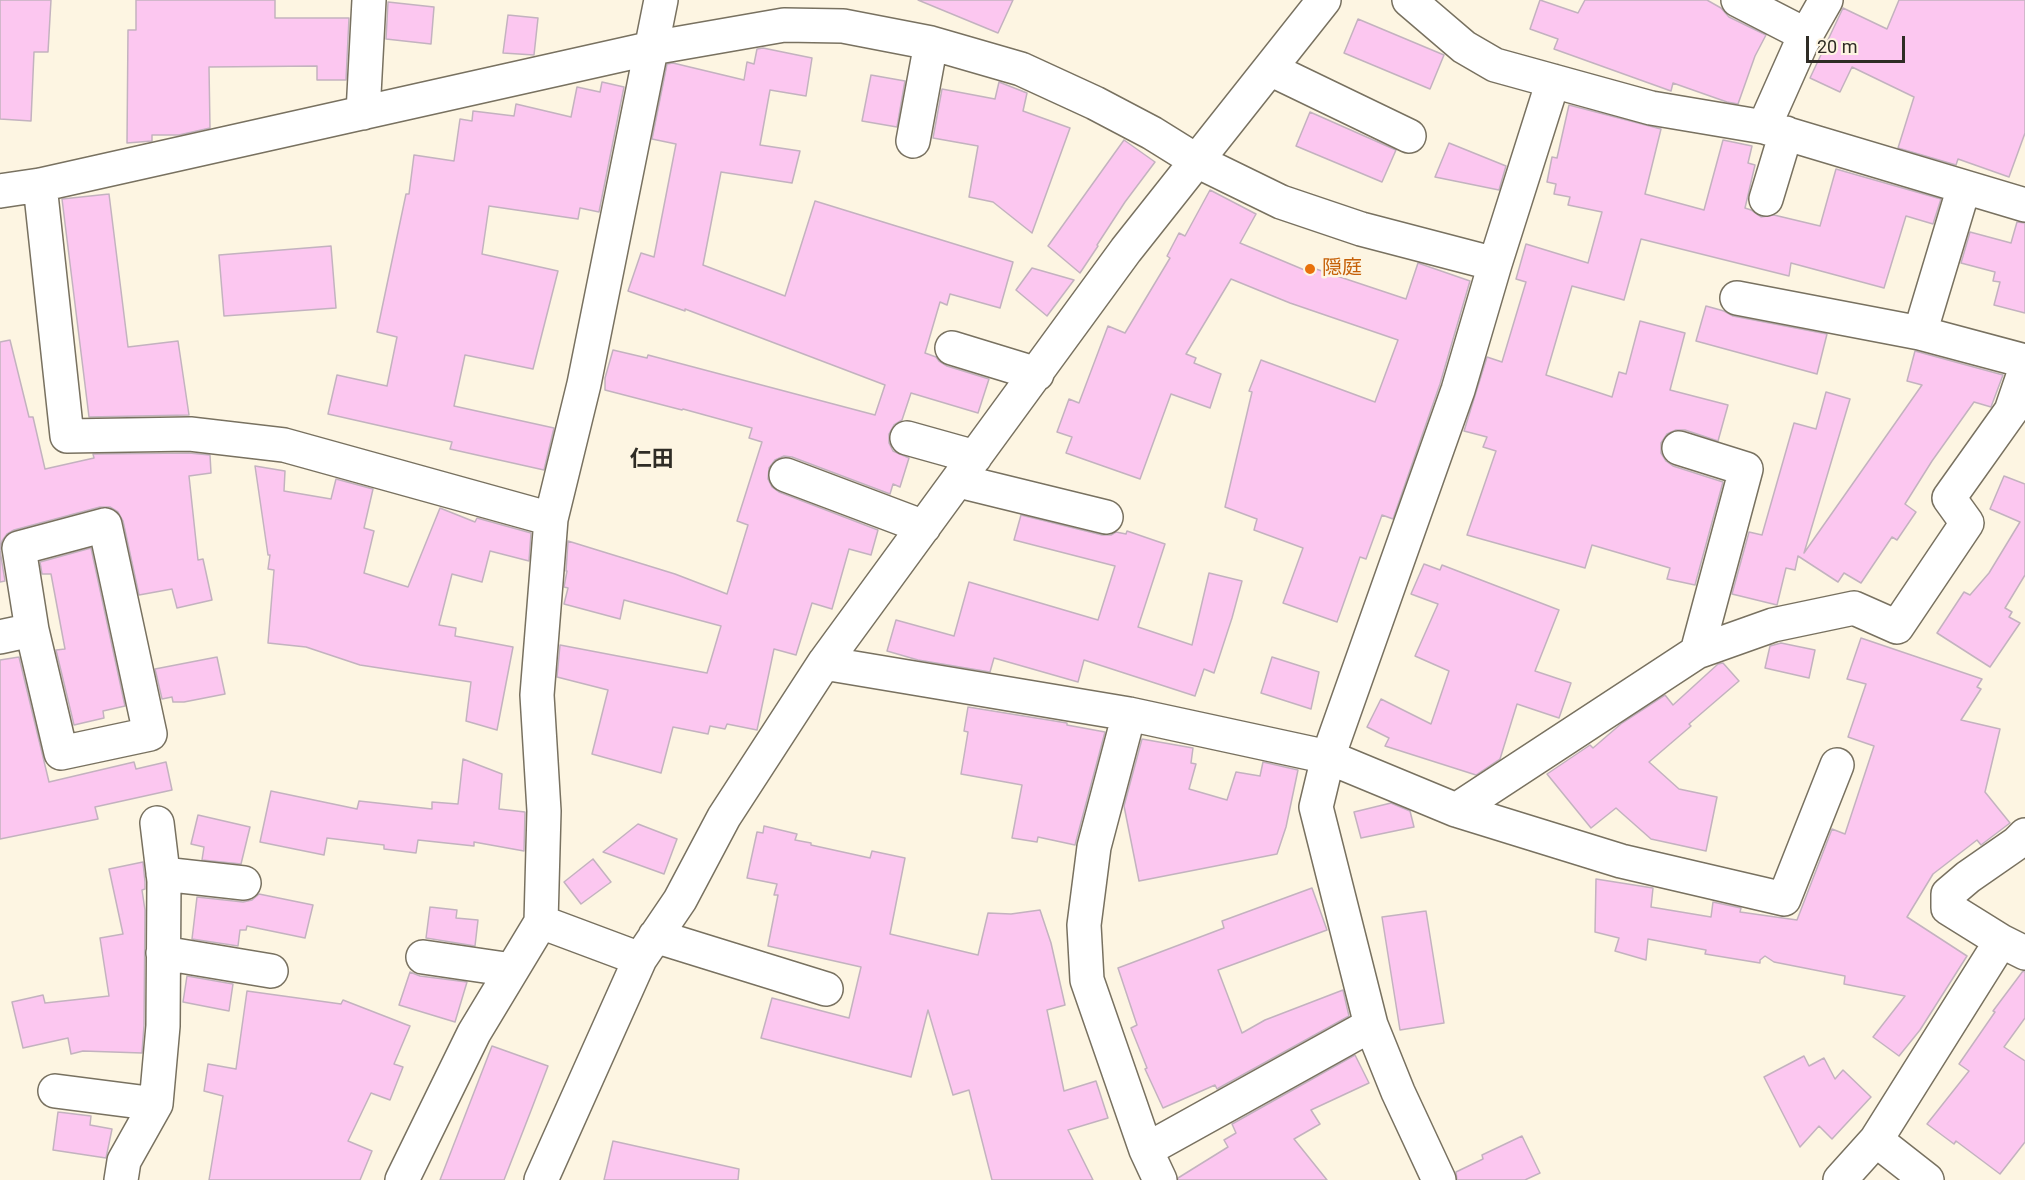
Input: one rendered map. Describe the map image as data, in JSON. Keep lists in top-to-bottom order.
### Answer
{
  "districts": ["仁田"],
  "places": ["隠庭"],
  "scale_bar": "20 m"
}
